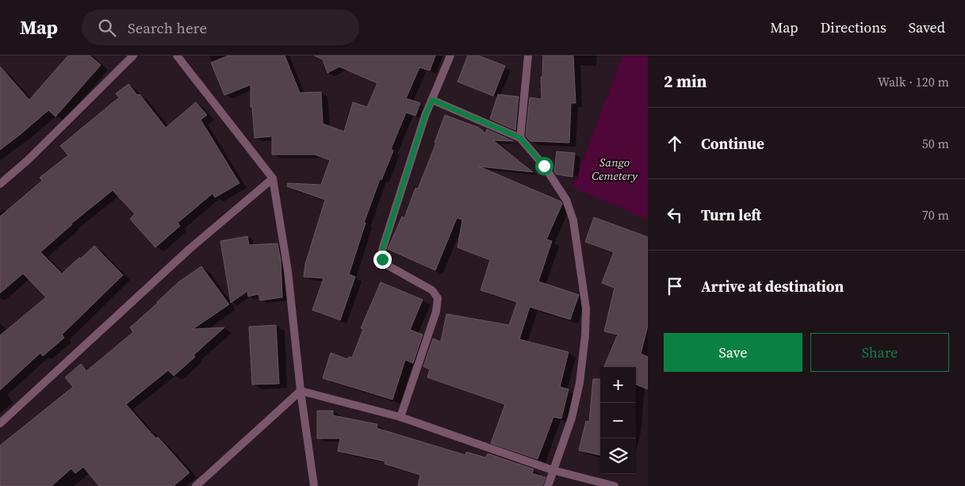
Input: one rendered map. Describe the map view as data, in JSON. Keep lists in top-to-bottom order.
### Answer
{
  "parks": ["Sango Cemetery"],
  "page": {
    "header": "Map",
    "search": "Search here",
    "nav": ["Map", "Directions", "Saved"],
    "heading": ["2 min", "Walk · 120 m"],
    "list": [
      ["Continue", "50 m"],
      ["Turn left", "70 m"],
      "Arrive at destination"
    ],
    "buttons": ["Save", "Share"],
    "map_buttons": ["+", "−"]
  }
}
